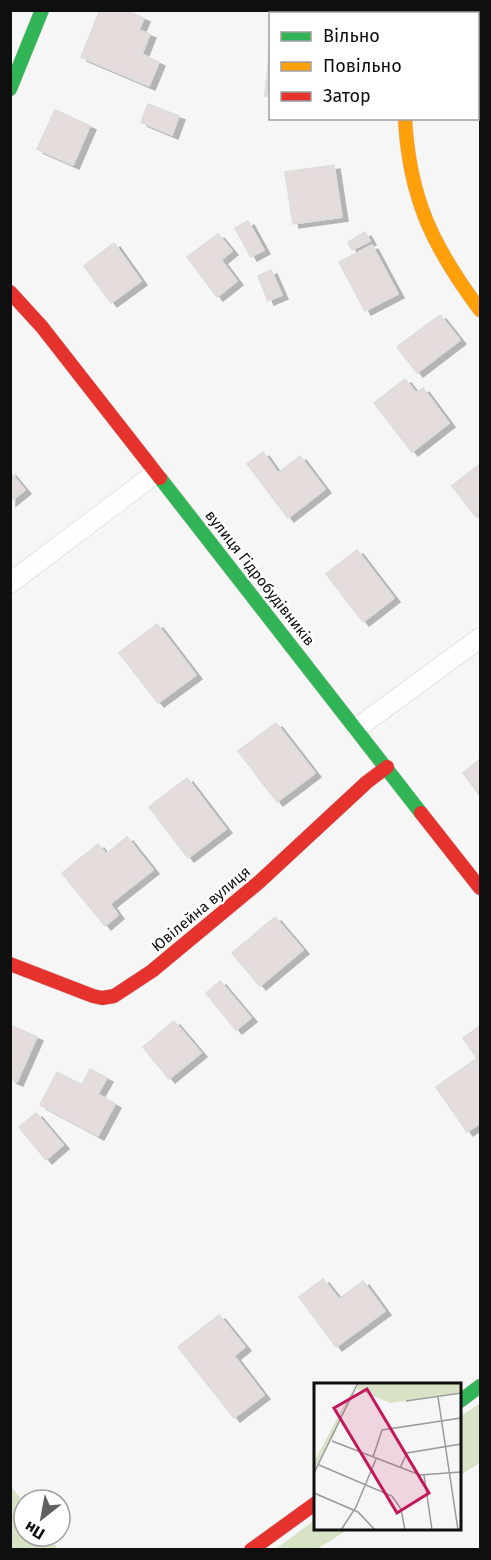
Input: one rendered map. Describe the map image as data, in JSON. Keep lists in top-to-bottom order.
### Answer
{
  "streets": {
    "street": ["вулиця Гідробудівників", "Ювілейна вулиця"]
  },
  "crossings": [
    ["вулиця Гідробудівників", "Ювілейна вулиця"]
  ],
  "legend": ["Вільно", "Повільно", "Затор"],
  "north": "bottom left"
}
